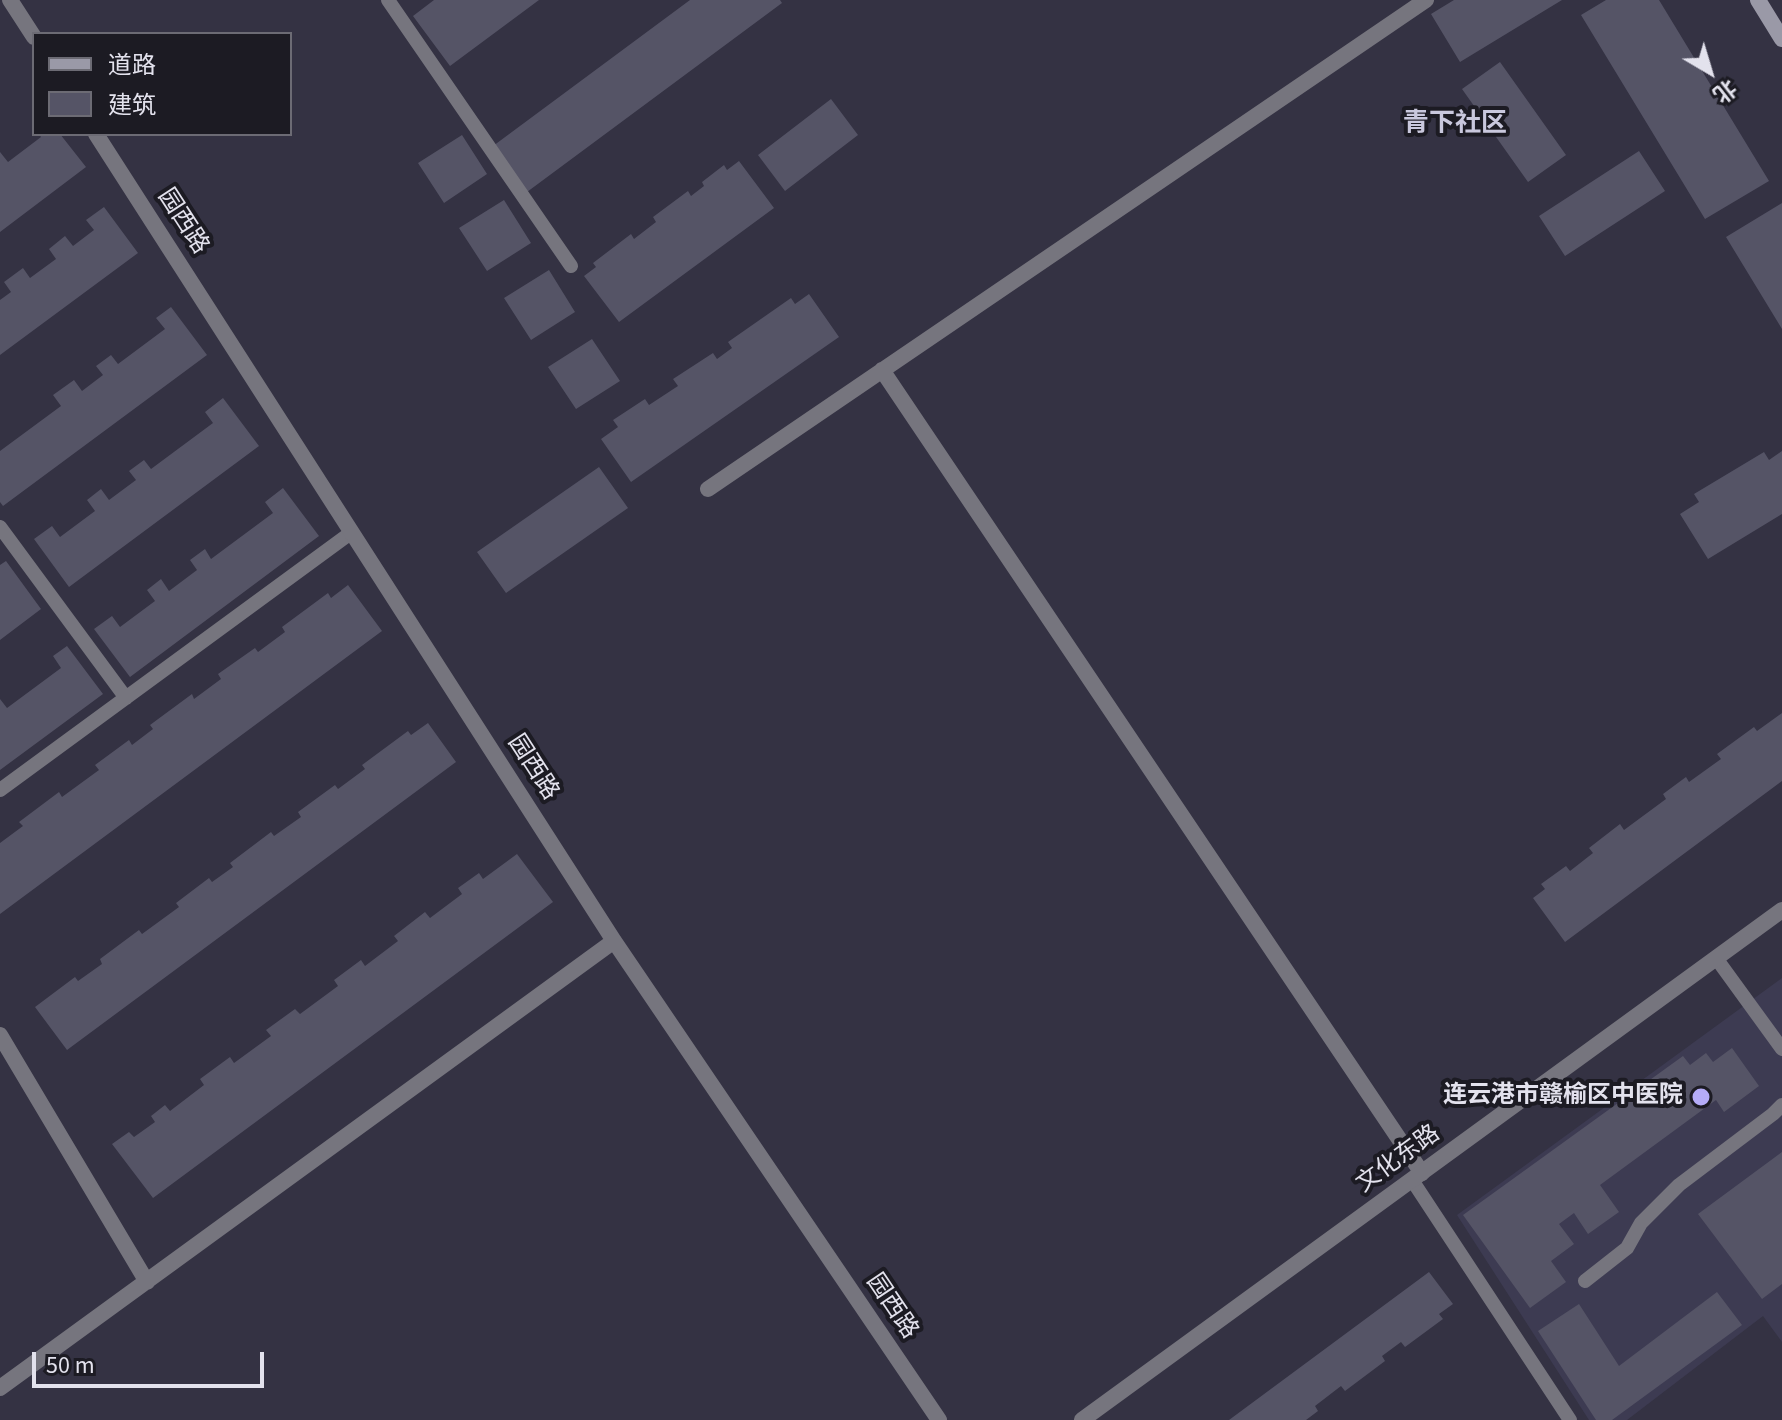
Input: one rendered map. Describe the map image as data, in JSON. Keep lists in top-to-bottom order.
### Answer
{
  "streets": {
    "street": ["园西路", "文化东路"]
  },
  "districts": ["青下社区"],
  "places": ["连云港市赣榆区中医院"],
  "legend": ["道路", "建筑"],
  "scale_bar": "50 m",
  "north": "bottom right"
}
